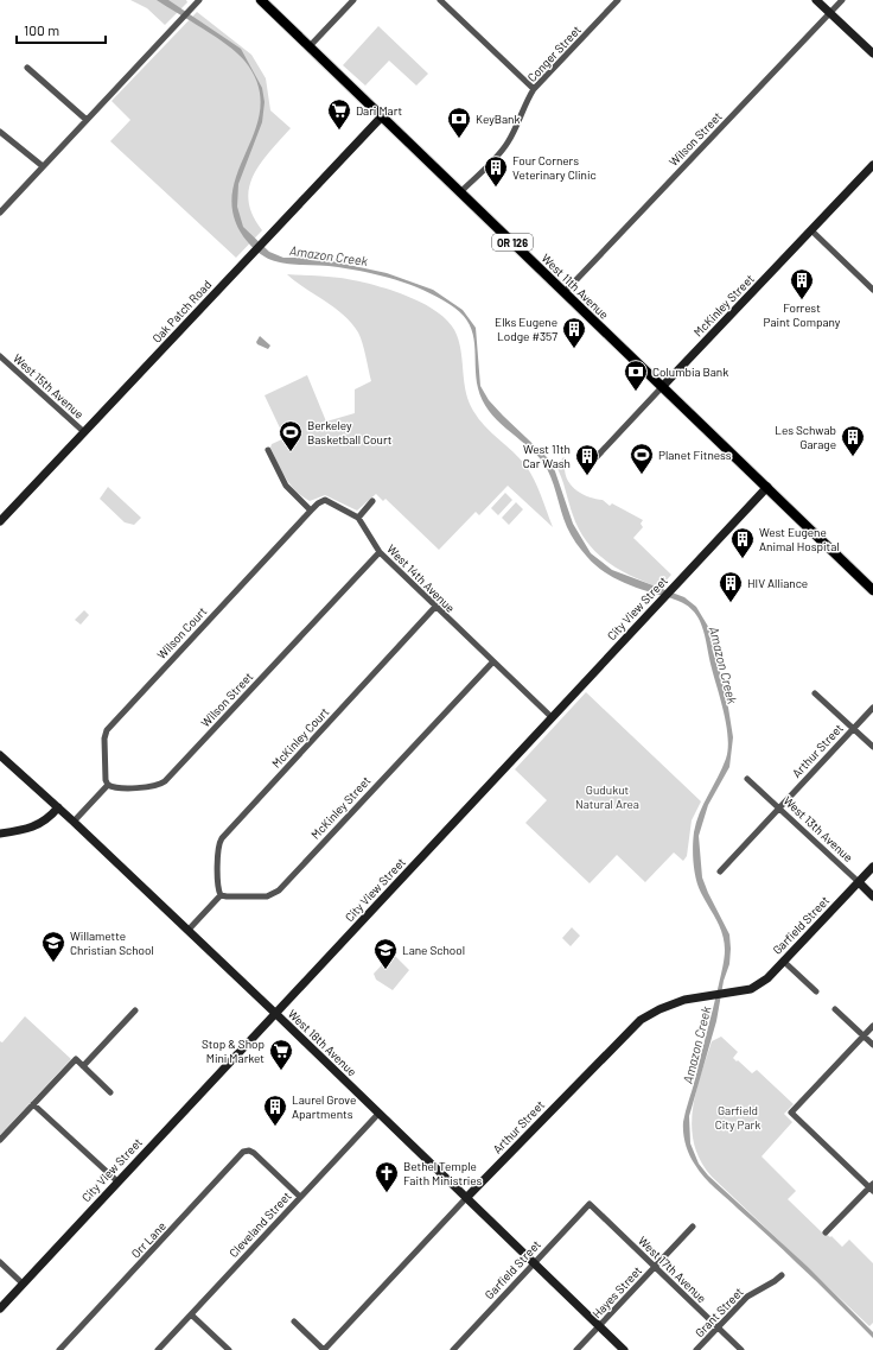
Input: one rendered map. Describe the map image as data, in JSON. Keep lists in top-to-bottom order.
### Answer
{
  "streets": {
    "main road": ["OR 126", "West 11th Avenue"],
    "street": [
      "Conger Street",
      "Wilson Street",
      "McKinley Street",
      "Oak Patch Road",
      "West 15th Avenue",
      "West 14th Avenue",
      "City View Street",
      "Wilson Court",
      "McKinley Court",
      "Arthur Street",
      "West 13th Avenue",
      "Garfield Street",
      "West 18th Avenue",
      "Cleveland Street",
      "Orr Lane",
      "West 17th Avenue",
      "Hayes Street",
      "Grant Street"
    ]
  },
  "crossings": [
    ["Conger Street", "West 11th Avenue"],
    ["Wilson Street", "West 11th Avenue"],
    ["Wilson Street", "West 14th Avenue"],
    ["Wilson Street", "Wilson Court"],
    ["West 11th Avenue", "McKinley Street"],
    ["West 11th Avenue", "Oak Patch Road"],
    ["West 11th Avenue", "City View Street"],
    ["McKinley Street", "West 14th Avenue"],
    ["McKinley Street", "McKinley Court"],
    ["Oak Patch Road", "West 15th Avenue"],
    ["West 14th Avenue", "City View Street"],
    ["West 14th Avenue", "Wilson Court"],
    ["West 14th Avenue", "McKinley Court"],
    ["City View Street", "West 18th Avenue"],
    ["Arthur Street", "West 13th Avenue"],
    ["Arthur Street", "Garfield Street"],
    ["Arthur Street", "West 18th Avenue"],
    ["West 13th Avenue", "Garfield Street"],
    ["Garfield Street", "West 18th Avenue"],
    ["Garfield Street", "West 17th Avenue"],
    ["West 18th Avenue", "Cleveland Street"],
    ["West 18th Avenue", "Hayes Street"],
    ["Cleveland Street", "Orr Lane"],
    ["West 17th Avenue", "Hayes Street"],
    ["West 17th Avenue", "Grant Street"]
  ],
  "water": ["Amazon Creek"],
  "parks": ["Gudukut Natural Area", "Garfield City Park"],
  "places": {
    "supermarket": ["Dari Mart", "Stop & Shop Mini Market"],
    "bank": ["KeyBank", "Columbia Bank"],
    "building": [
      "Four Corners Veterinary Clinic",
      "Forrest Paint Company",
      "Elks Eugene Lodge #357",
      "Les Schwab Garage",
      "West 11th Car Wash",
      "West Eugene Animal Hospital",
      "HIV Alliance",
      "Laurel Grove Apartments"
    ],
    "sports": ["Berkeley Basketball Court", "Planet Fitness"],
    "school or university": ["Willamette Christian School", "Lane School"],
    "church": ["Bethel Temple Faith Ministries"]
  },
  "scale_bar": "100 m"
}
